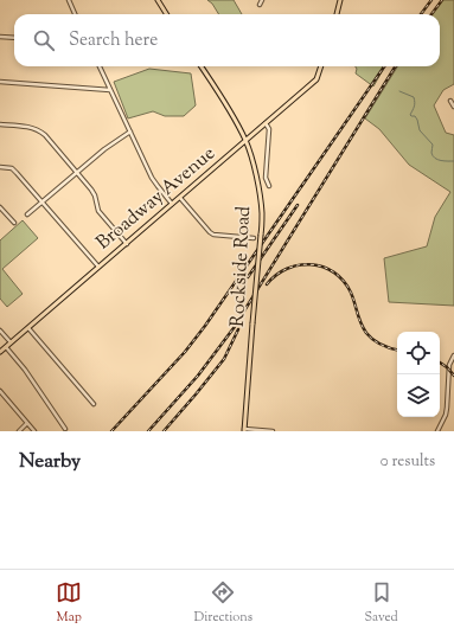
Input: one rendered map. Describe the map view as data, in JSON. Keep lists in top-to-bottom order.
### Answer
{
  "streets": {
    "main road": ["Broadway Avenue", "Rockside Road"]
  },
  "crossings": [
    ["Broadway Avenue", "Rockside Road"]
  ],
  "page": {
    "search": "Search here",
    "heading": ["Nearby", "0 results"],
    "nav": ["Map", "Directions", "Saved"]
  }
}
